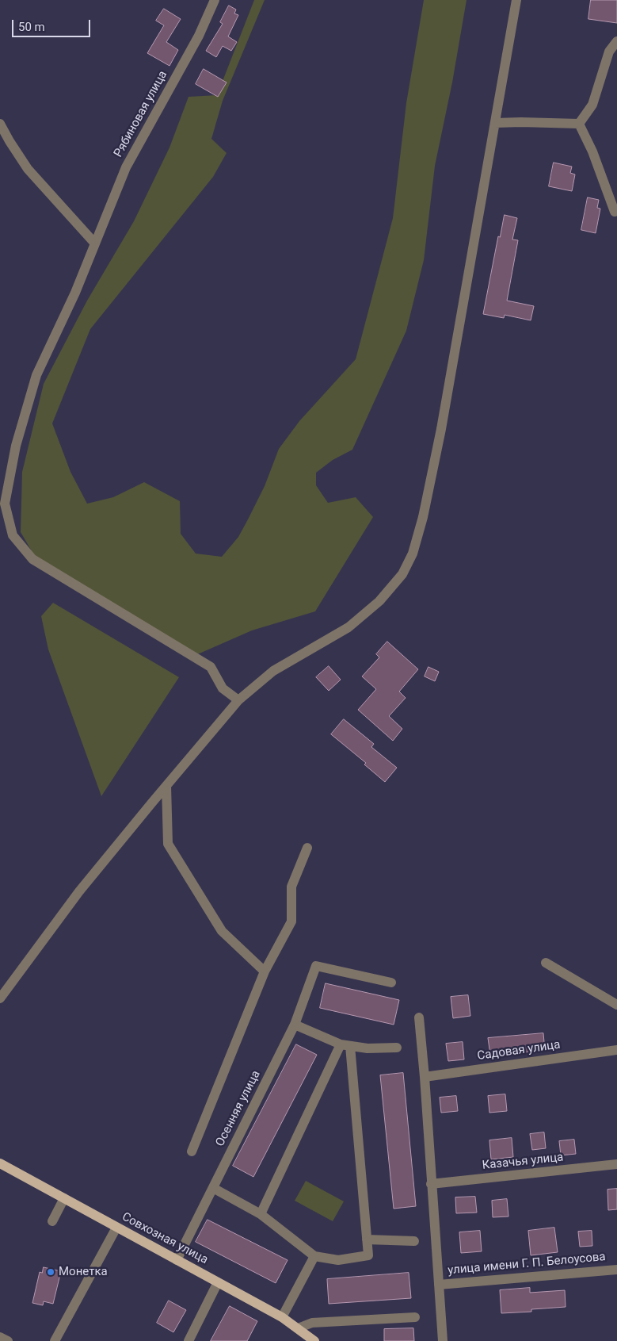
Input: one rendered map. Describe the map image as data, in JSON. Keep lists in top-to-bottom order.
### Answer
{
  "streets": {
    "main road": ["Совхозная улица"],
    "street": [
      "Рябиновая улица",
      "Садовая улица",
      "Осенняя улица",
      "Казачья улица",
      "улица имени Г. П. Белоусова"
    ]
  },
  "crossings": [
    ["Осенняя улица", "Совхозная улица"]
  ],
  "places": ["Монетка"],
  "scale_bar": "50 m"
}
